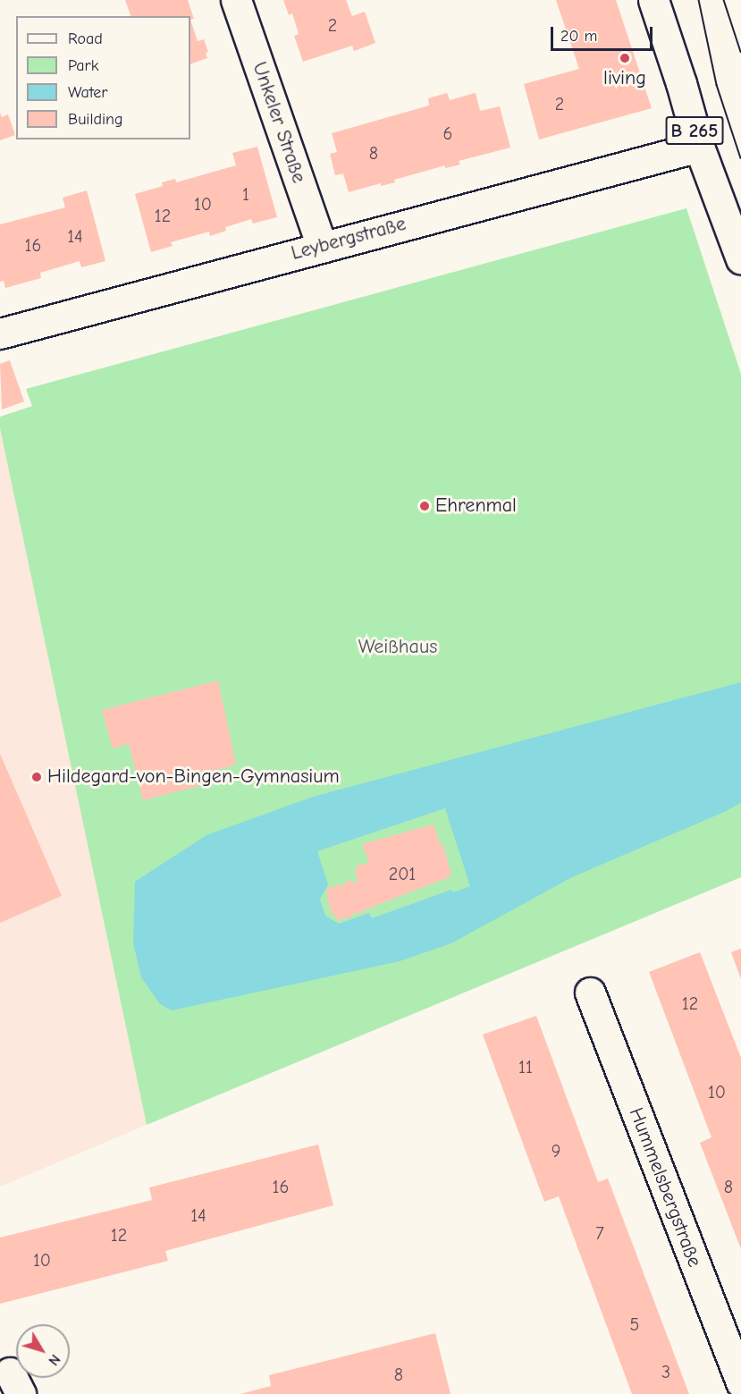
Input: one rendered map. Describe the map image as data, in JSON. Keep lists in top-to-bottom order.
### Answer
{
  "streets": {
    "street": [
      "Unkeler Straße",
      "B 265",
      "Leybergstraße",
      "Hummelsbergstraße"
    ]
  },
  "crossings": [
    ["Unkeler Straße", "Leybergstraße"],
    ["B 265", "Leybergstraße"]
  ],
  "parks": ["Weißhaus"],
  "places": ["living", "Ehrenmal", "Hildegard-von-Bingen-Gymnasium"],
  "house_numbers": [
    "2",
    "2",
    "6",
    "8",
    "1",
    "10",
    "12",
    "14",
    "16",
    "201",
    "12",
    "11",
    "10",
    "9",
    "16",
    "8",
    "14",
    "7",
    "12",
    "10",
    "5",
    "3",
    "8"
  ],
  "legend": [
    "Road",
    "Park",
    "Water",
    "Building"
  ],
  "scale_bar": "20 m",
  "north": "bottom right"
}
